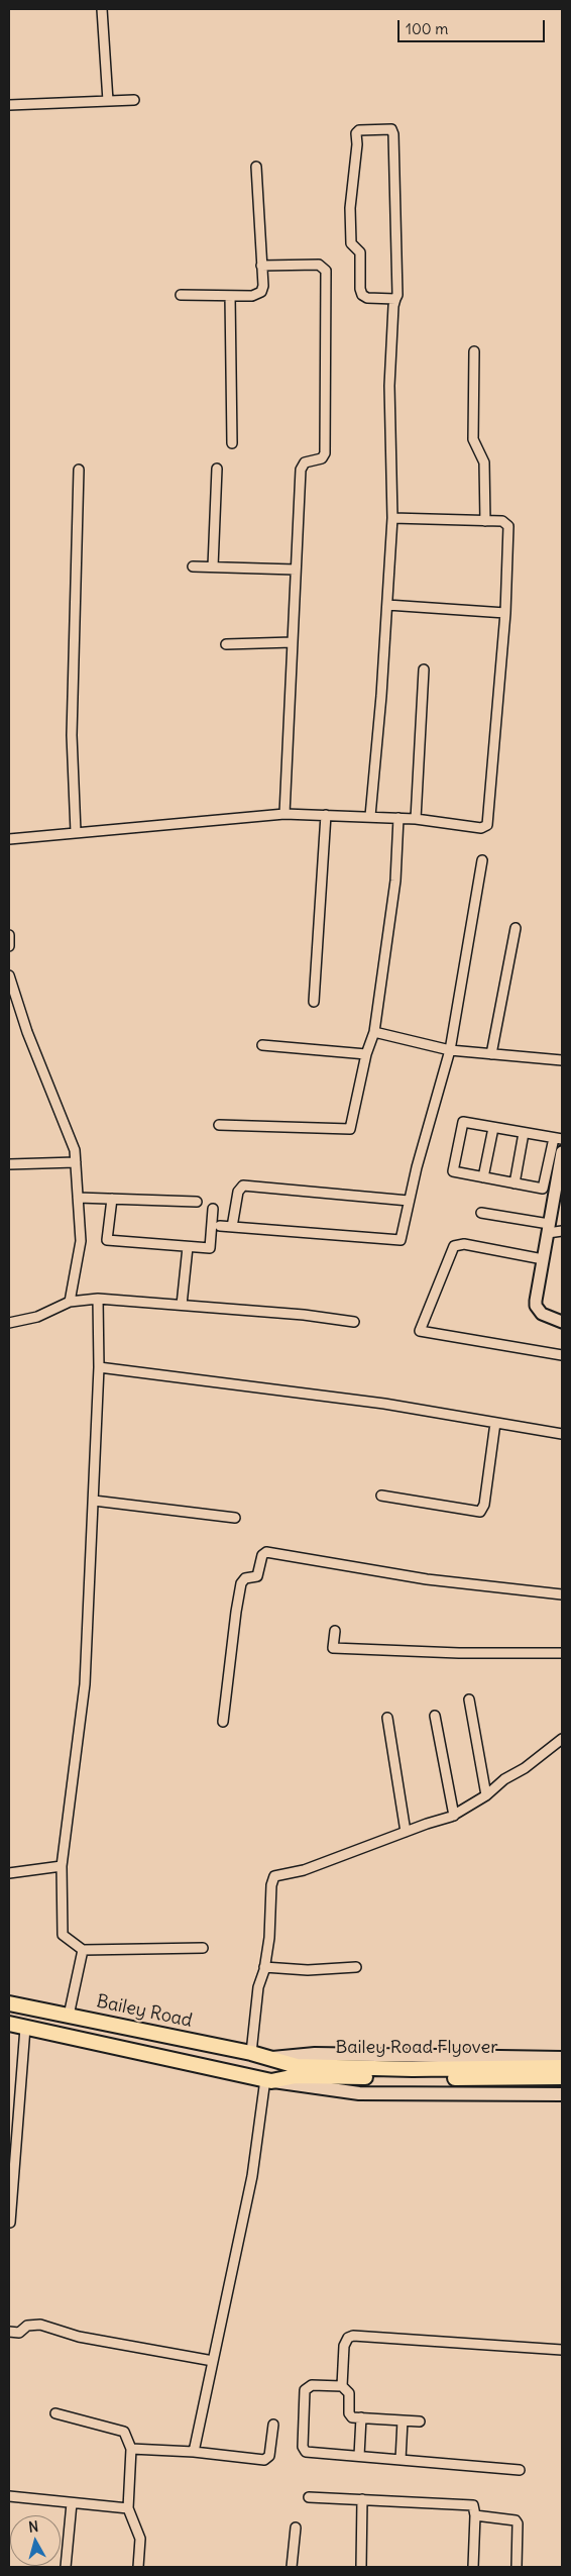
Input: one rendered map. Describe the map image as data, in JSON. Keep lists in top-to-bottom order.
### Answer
{
  "streets": {
    "highway": ["Bailey Road", "Bailey Road Flyover"]
  },
  "crossings": [
    ["Bailey Road", "Bailey Road Flyover"]
  ],
  "scale_bar": "100 m",
  "north": "top"
}
